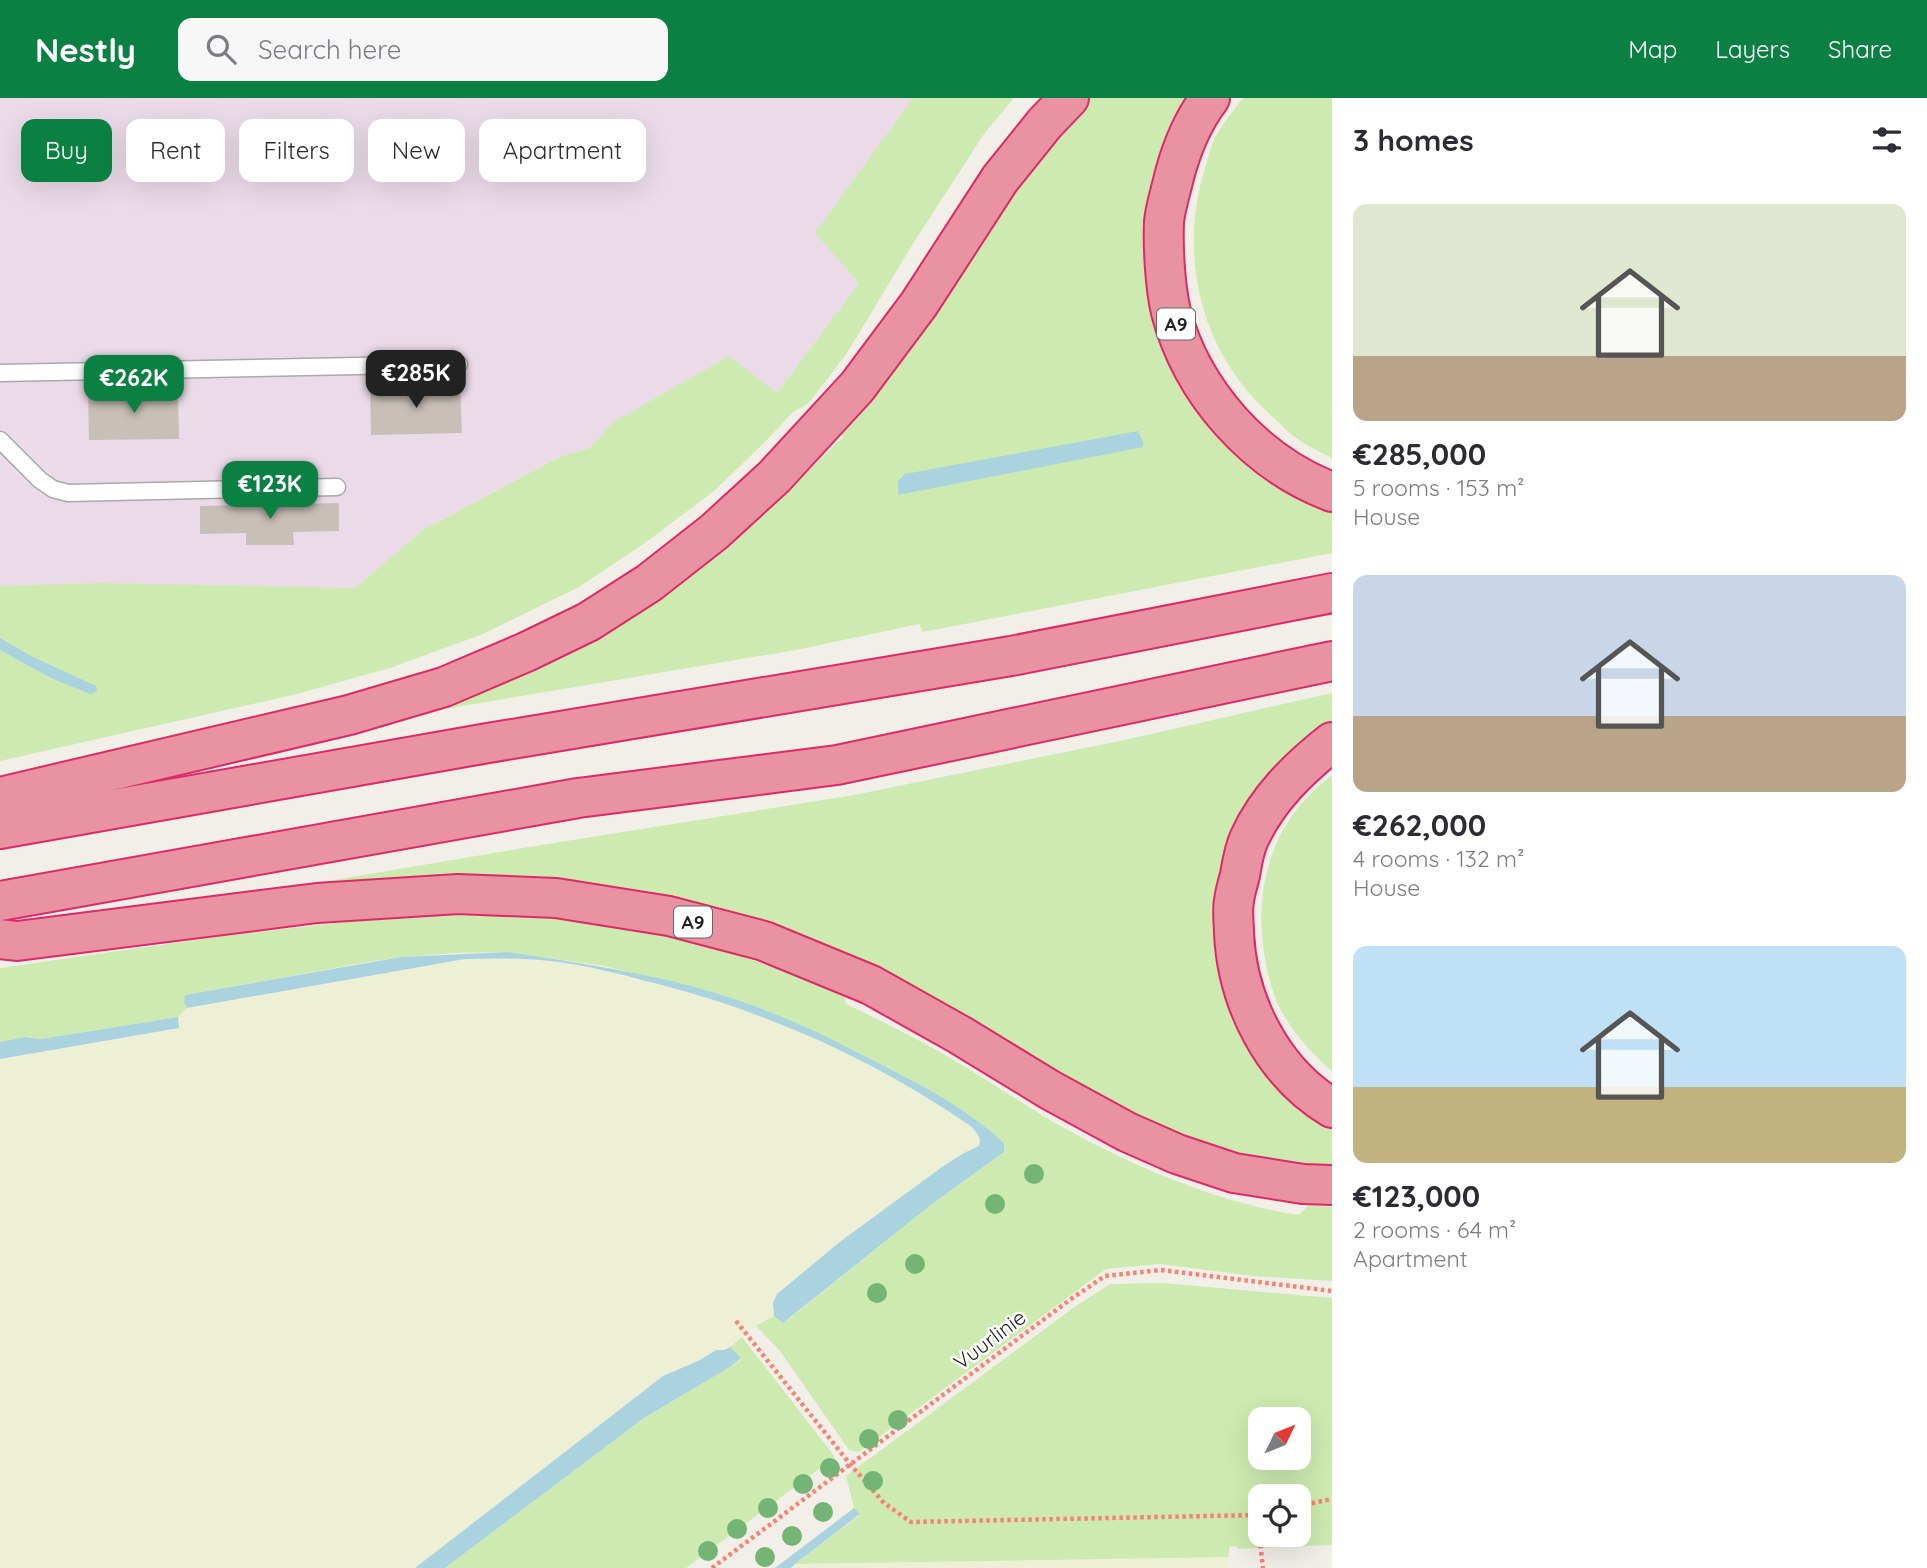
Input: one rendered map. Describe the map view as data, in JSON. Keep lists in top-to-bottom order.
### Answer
{
  "streets": {
    "highway": ["A9"],
    "path": ["Vuurlinie"]
  },
  "north": "top right",
  "page": {
    "header": "Nestly",
    "search": "Search here",
    "nav": ["Map", "Layers", "Share"],
    "heading": "3 homes",
    "chip": [
      "Buy",
      "Rent",
      "Filters",
      "New",
      "Apartment"
    ],
    "list": [
      {
        "name": "€285,000",
        "note": "5 rooms · 153 m² · House"
      },
      {
        "name": "€262,000",
        "note": "4 rooms · 132 m² · House"
      },
      {
        "name": "€123,000",
        "note": "2 rooms · 64 m² · Apartment"
      }
    ],
    "price": ["€285K", "€262K", "€123K"]
  }
}
